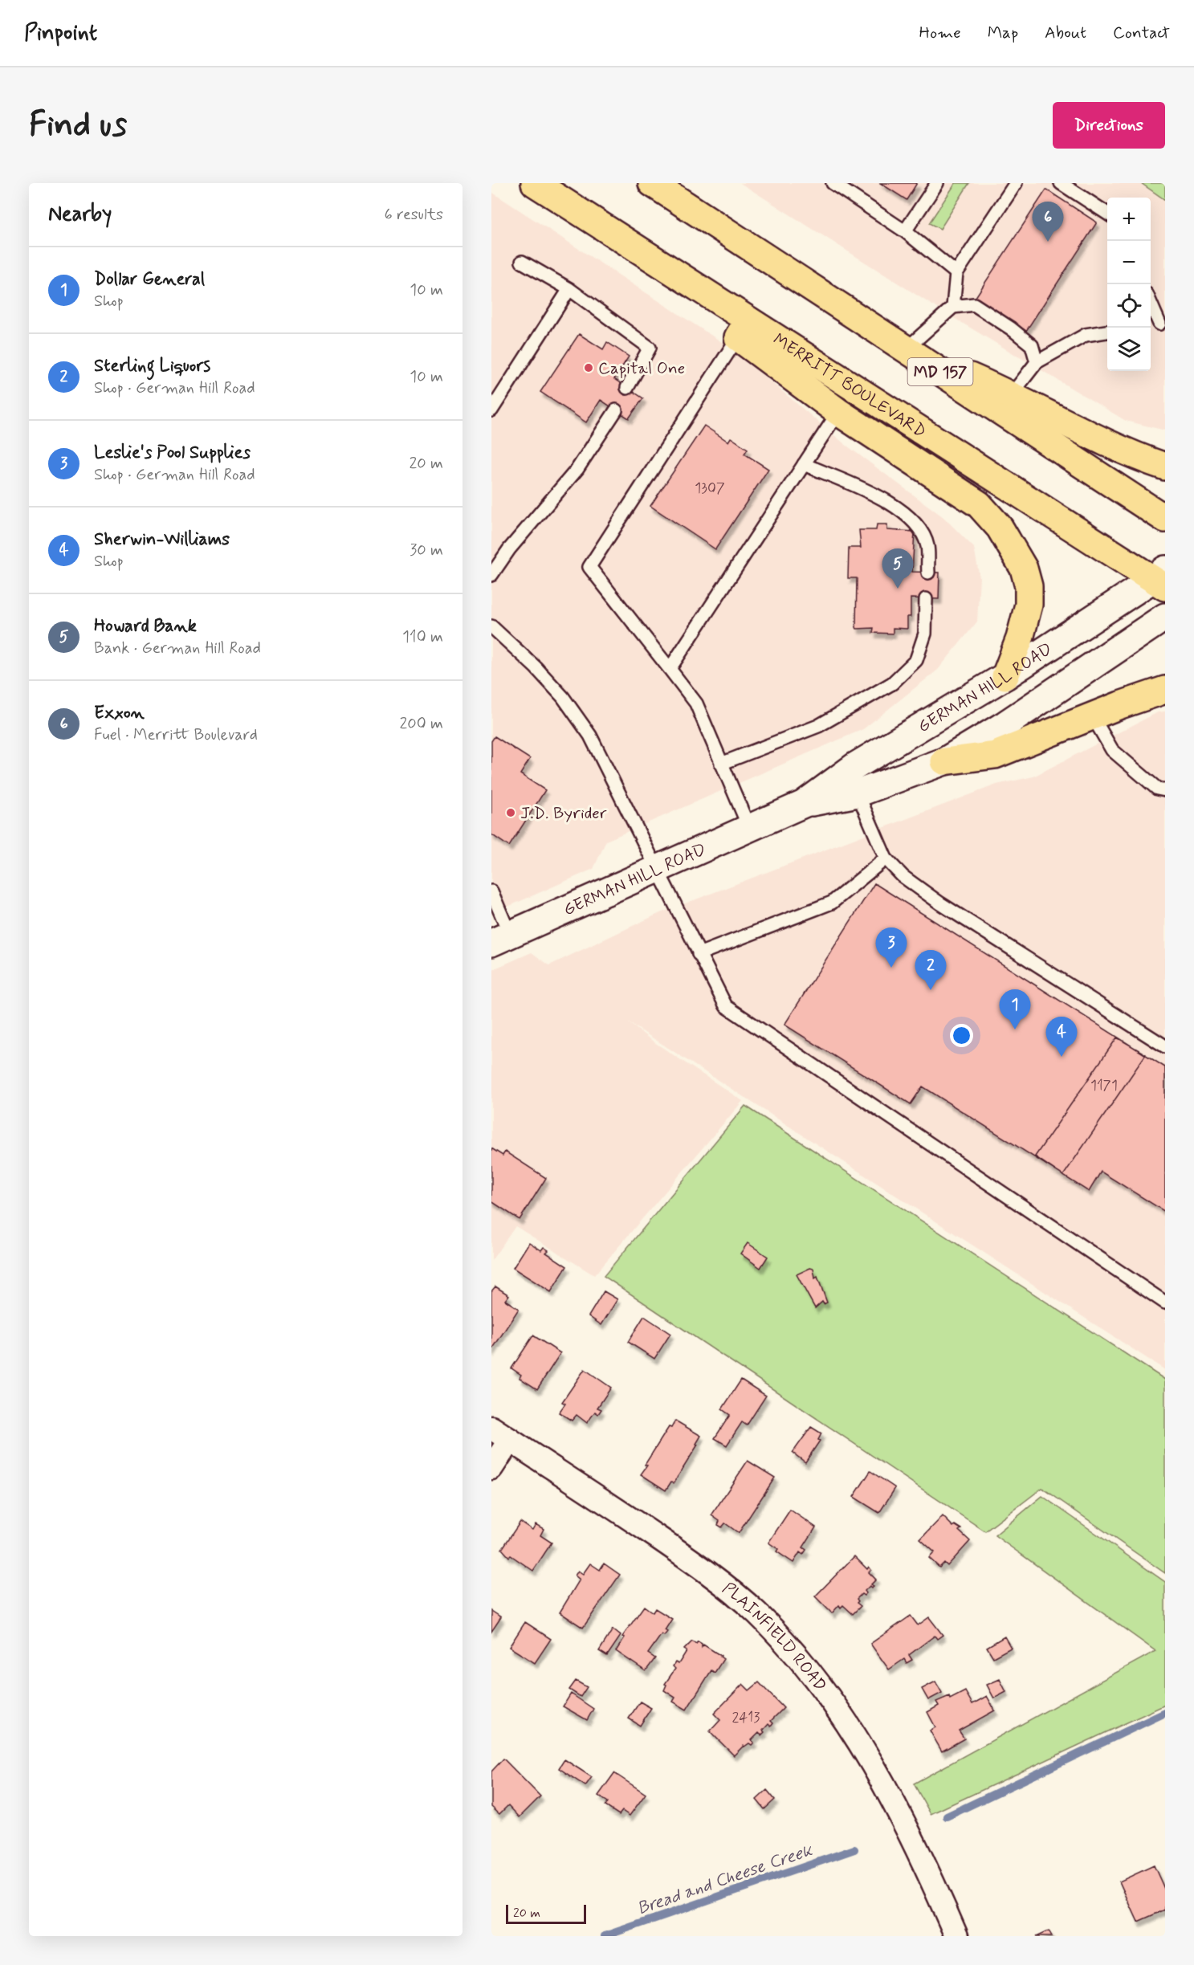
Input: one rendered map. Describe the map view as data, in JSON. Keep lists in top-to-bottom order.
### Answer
{
  "streets": {
    "main road": ["MD 157", "MERRITT BOULEVARD"],
    "street": ["GERMAN HILL ROAD", "PLAINFIELD ROAD"]
  },
  "crossings": [
    ["MERRITT BOULEVARD", "GERMAN HILL ROAD"]
  ],
  "water": ["Bread and Cheese Creek"],
  "places": ["Capital One", "J.D. Byrider"],
  "house_numbers": ["1307", "1171", "2413"],
  "scale_bar": "20 m",
  "page": {
    "header": "Pinpoint",
    "nav": [
      "Home",
      "Map",
      "About",
      "Contact"
    ],
    "buttons": "Directions",
    "title": "Find us",
    "heading": ["Nearby", "6 results"],
    "map_buttons": ["+", "−"],
    "pins": [
      "6",
      "5",
      "3",
      "2",
      "1",
      "4"
    ],
    "list": [
      {
        "mark": "1",
        "name": "Dollar General",
        "note": "Shop",
        "value": "10 m"
      },
      {
        "mark": "2",
        "name": "Sterling Liquors",
        "note": "Shop · German Hill Road",
        "value": "10 m"
      },
      {
        "mark": "3",
        "name": "Leslie's Pool Supplies",
        "note": "Shop · German Hill Road",
        "value": "20 m"
      },
      {
        "mark": "4",
        "name": "Sherwin-Williams",
        "note": "Shop",
        "value": "30 m"
      },
      {
        "mark": "5",
        "name": "Howard Bank",
        "note": "Bank · German Hill Road",
        "value": "110 m"
      },
      {
        "mark": "6",
        "name": "Exxon",
        "note": "Fuel · Merritt Boulevard",
        "value": "200 m"
      }
    ],
    "scale": "20 m"
  }
}
